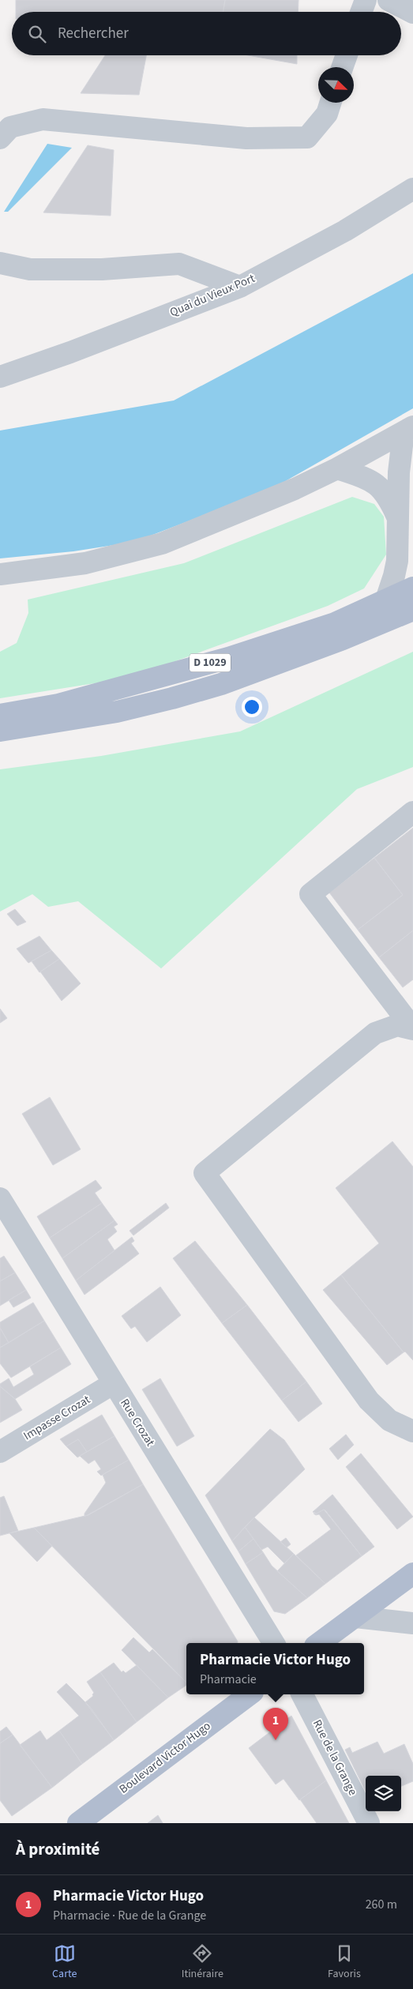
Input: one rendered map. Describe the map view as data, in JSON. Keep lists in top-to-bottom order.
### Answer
{
  "streets": {
    "main road": ["D 1029", "Boulevard Victor Hugo"],
    "street": [
      "Quai du Vieux Port",
      "Impasse Crozat",
      "Rue Crozat",
      "Rue de la Grange"
    ]
  },
  "crossings": [
    ["Impasse Crozat", "Rue Crozat"]
  ],
  "north": "bottom right",
  "page": {
    "search": "Rechercher",
    "popup": ["Pharmacie Victor Hugo", "Pharmacie"],
    "pins": "1",
    "heading": "À proximité",
    "list": [
      {
        "mark": "1",
        "name": "Pharmacie Victor Hugo",
        "note": "Pharmacie · Rue de la Grange",
        "value": "260 m"
      }
    ],
    "nav": ["Carte", "Itinéraire", "Favoris"]
  }
}
